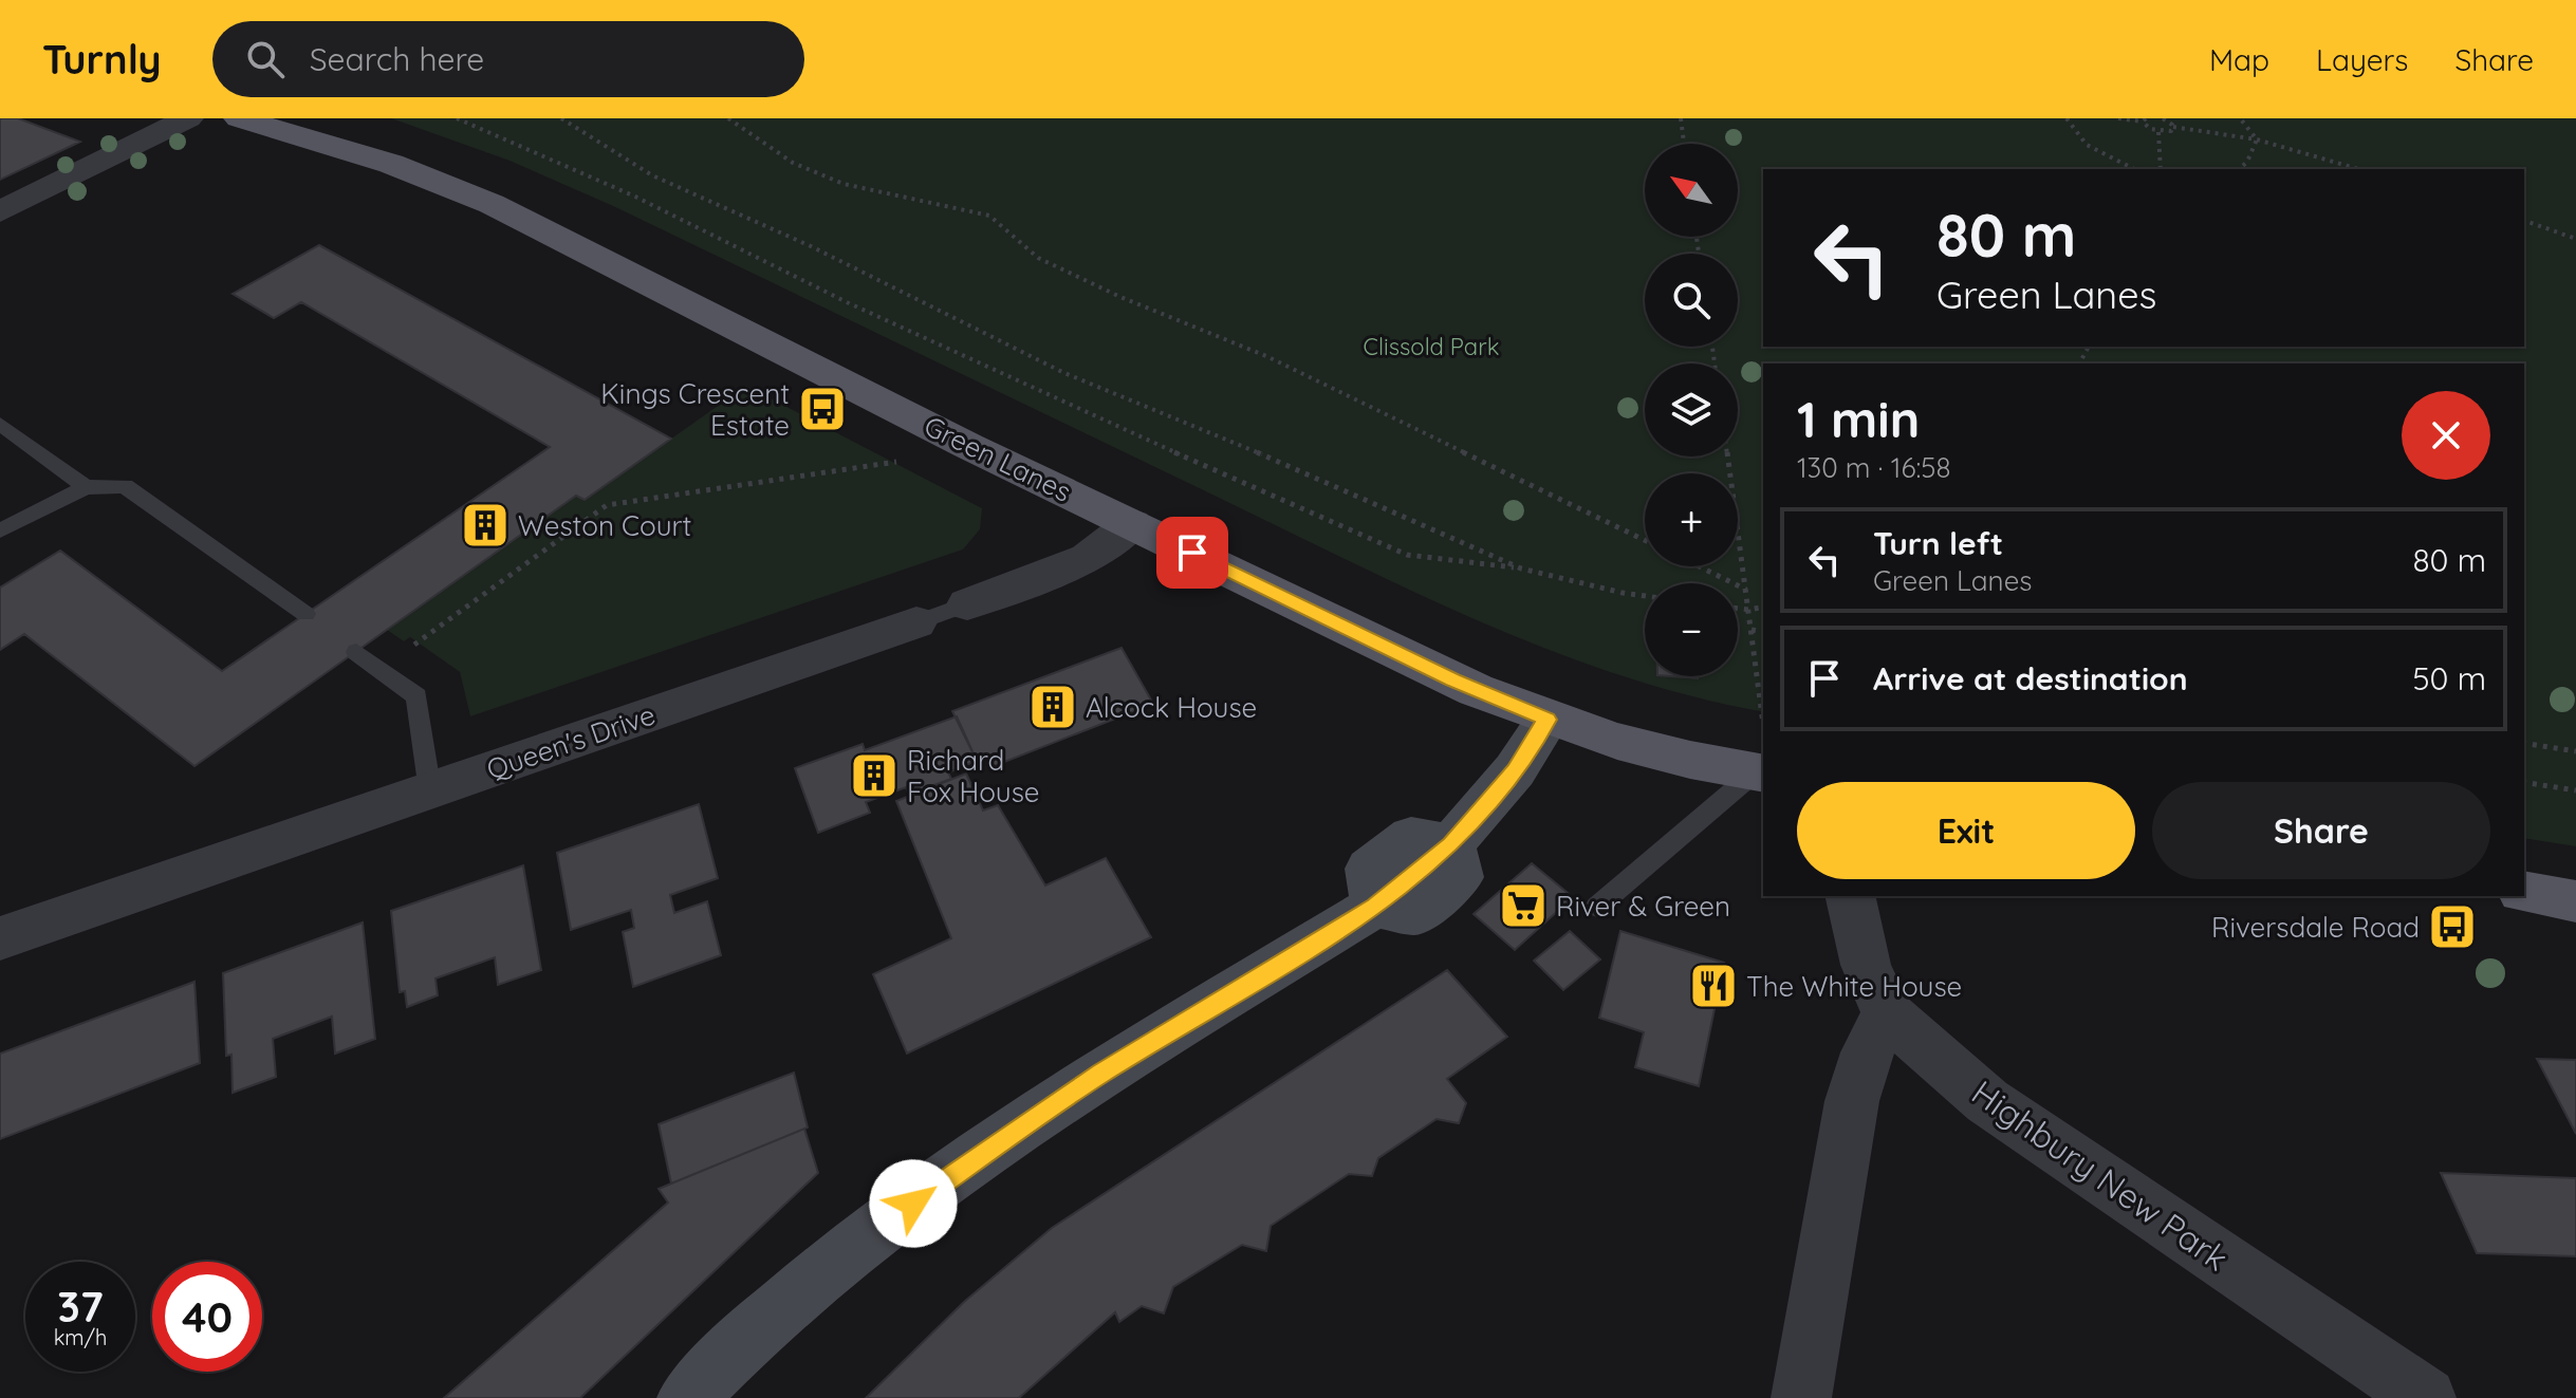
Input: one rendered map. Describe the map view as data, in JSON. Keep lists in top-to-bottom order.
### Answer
{
  "streets": {
    "main road": ["Green Lanes"],
    "street": ["Queen's Drive", "Highbury New Park"]
  },
  "crossings": [
    ["Green Lanes", "Queen's Drive"]
  ],
  "parks": ["Clissold Park"],
  "places": {
    "bus stop": ["Kings Crescent Estate", "Riversdale Road"],
    "building": ["Weston Court", "Alcock House", "Richard Fox House"],
    "supermarket": ["River & Green"],
    "restaurant": ["The White House"]
  },
  "north": "top left",
  "page": {
    "header": "Turnly",
    "search": "Search here",
    "nav": ["Map", "Layers", "Share"],
    "map_buttons": ["+", "−"],
    "turn": ["80 m", "Green Lanes"],
    "heading": ["1 min", "130 m · 16:58"],
    "list": [
      {
        "name": "Turn left",
        "note": "Green Lanes",
        "value": "80 m"
      },
      {
        "name": "Arrive at destination",
        "value": "50 m"
      }
    ],
    "buttons": ["Exit", "Share"],
    "speed": "37 km/h",
    "limit": "40"
  }
}
